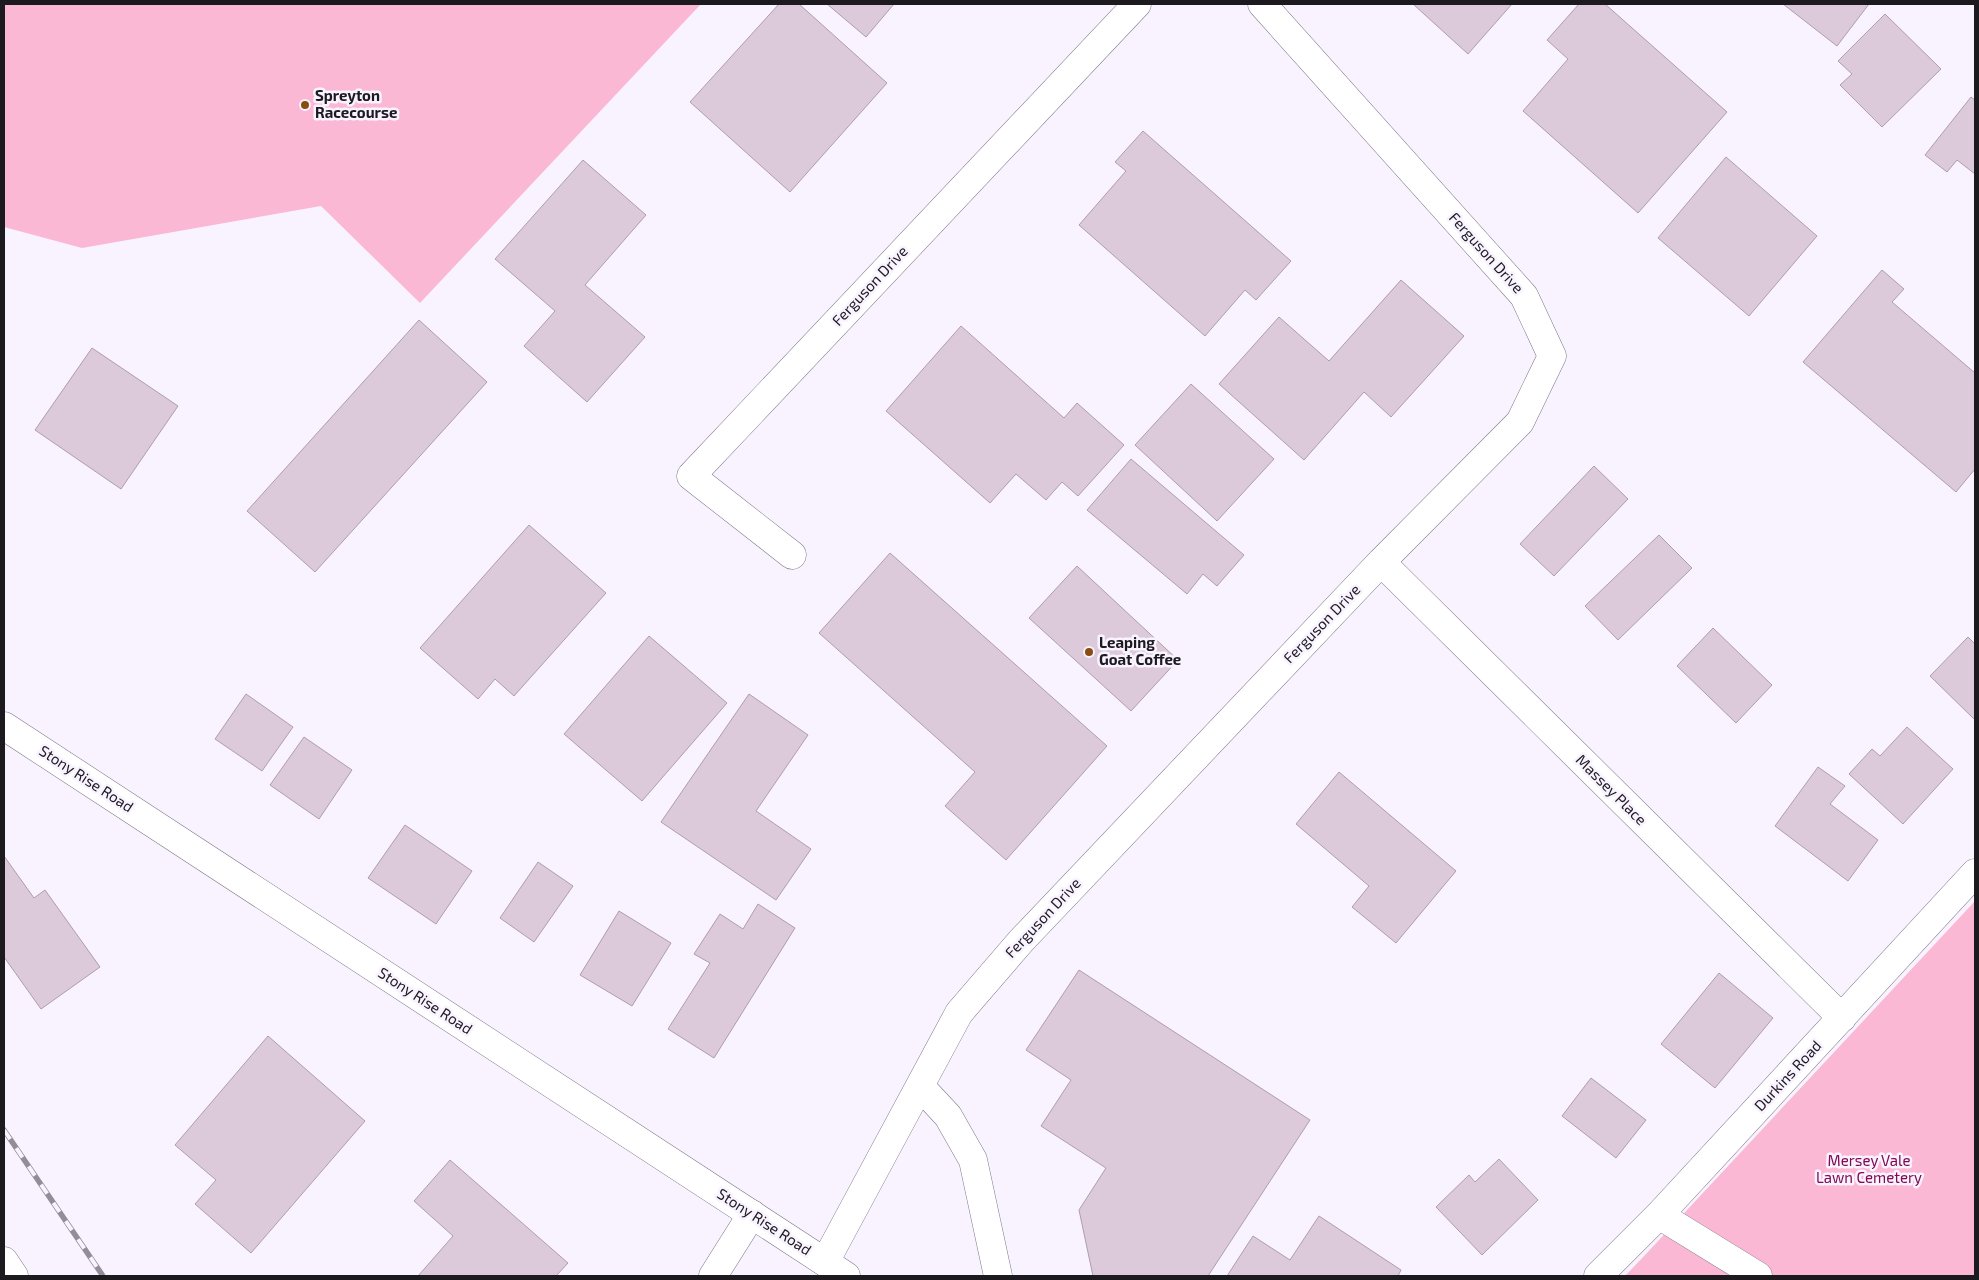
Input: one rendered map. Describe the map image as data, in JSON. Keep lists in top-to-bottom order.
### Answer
{
  "streets": {
    "street": [
      "Ferguson Drive",
      "Stony Rise Road",
      "Massey Place",
      "Durkins Road"
    ]
  },
  "crossings": [
    ["Ferguson Drive", "Stony Rise Road"],
    ["Ferguson Drive", "Massey Place"],
    ["Massey Place", "Durkins Road"]
  ],
  "parks": ["Mersey Vale Lawn Cemetery"],
  "places": ["Spreyton Racecourse", "Leaping Goat Coffee"]
}
